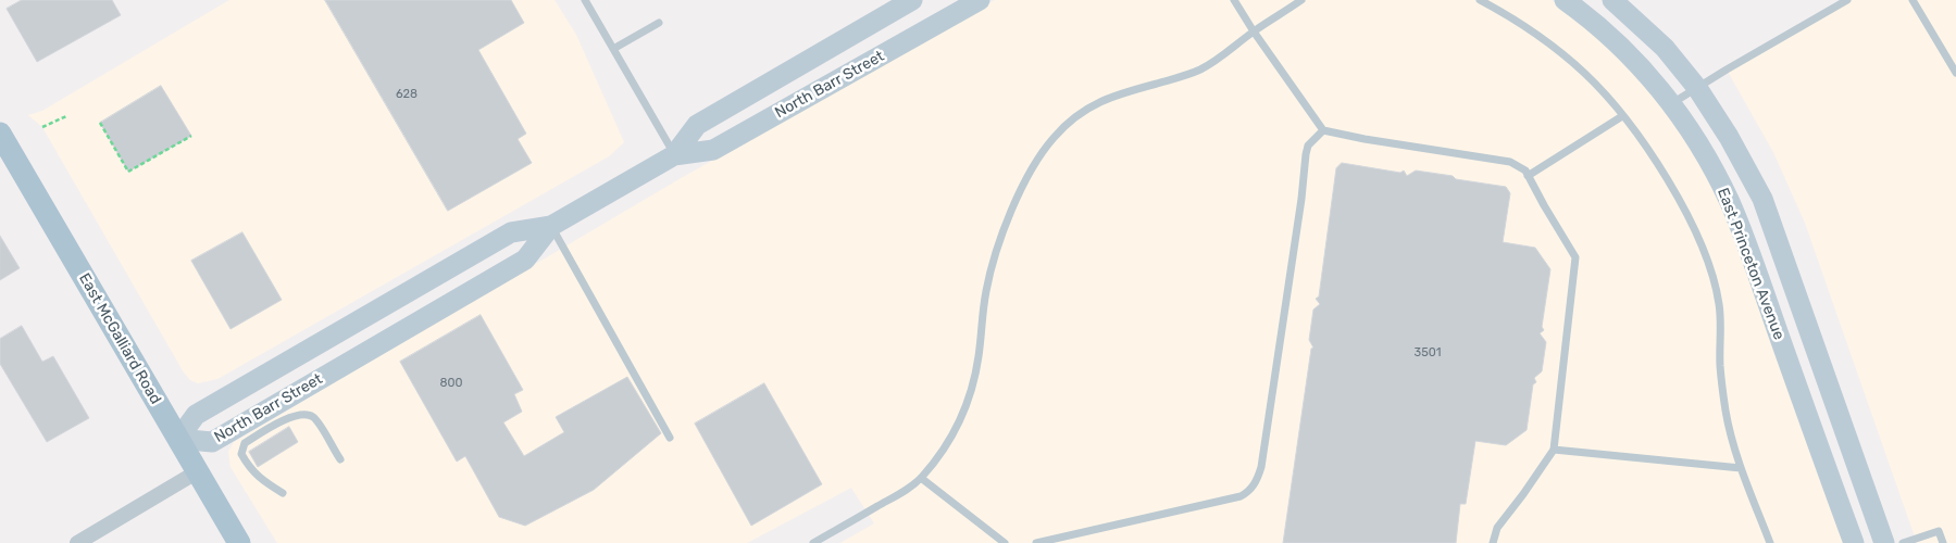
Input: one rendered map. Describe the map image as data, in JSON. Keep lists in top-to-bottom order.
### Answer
{
  "streets": {
    "main road": ["East McGalliard Road"],
    "street": ["North Barr Street", "East Princeton Avenue"]
  },
  "crossings": [
    ["North Barr Street", "East McGalliard Road"]
  ],
  "house_numbers": ["628", "3501", "800"]
}
